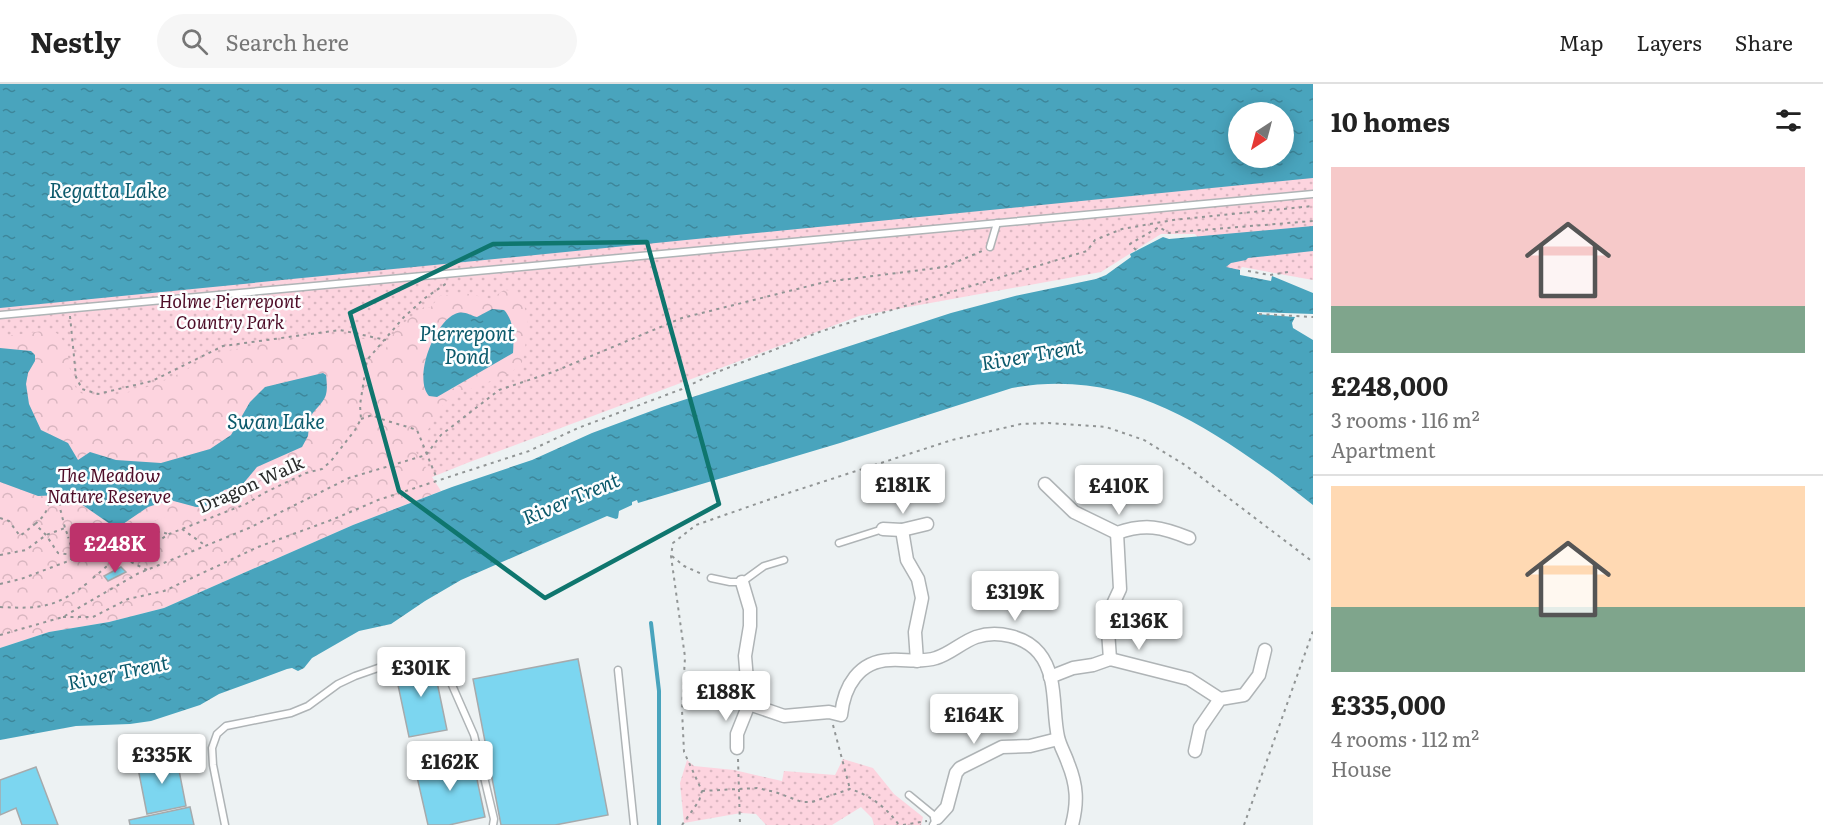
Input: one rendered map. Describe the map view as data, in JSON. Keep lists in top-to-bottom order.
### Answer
{
  "streets": {
    "path": ["Dragon Walk"]
  },
  "water": [
    "Regatta Lake",
    "Pierrepont Pond",
    "River Trent",
    "Swan Lake"
  ],
  "parks": ["Holme Pierrepont Country Park", "The Meadow Nature Reserve"],
  "north": "bottom left",
  "page": {
    "header": "Nestly",
    "search": "Search here",
    "nav": ["Map", "Layers", "Share"],
    "heading": "10 homes",
    "list": [
      {
        "name": "£248,000",
        "note": "3 rooms · 116 m² · Apartment"
      },
      {
        "name": "£335,000",
        "note": "4 rooms · 112 m² · House"
      }
    ],
    "price": [
      "£181K",
      "£410K",
      "£248K",
      "£319K",
      "£136K",
      "£301K",
      "£188K",
      "£164K",
      "£335K",
      "£162K"
    ]
  }
}
